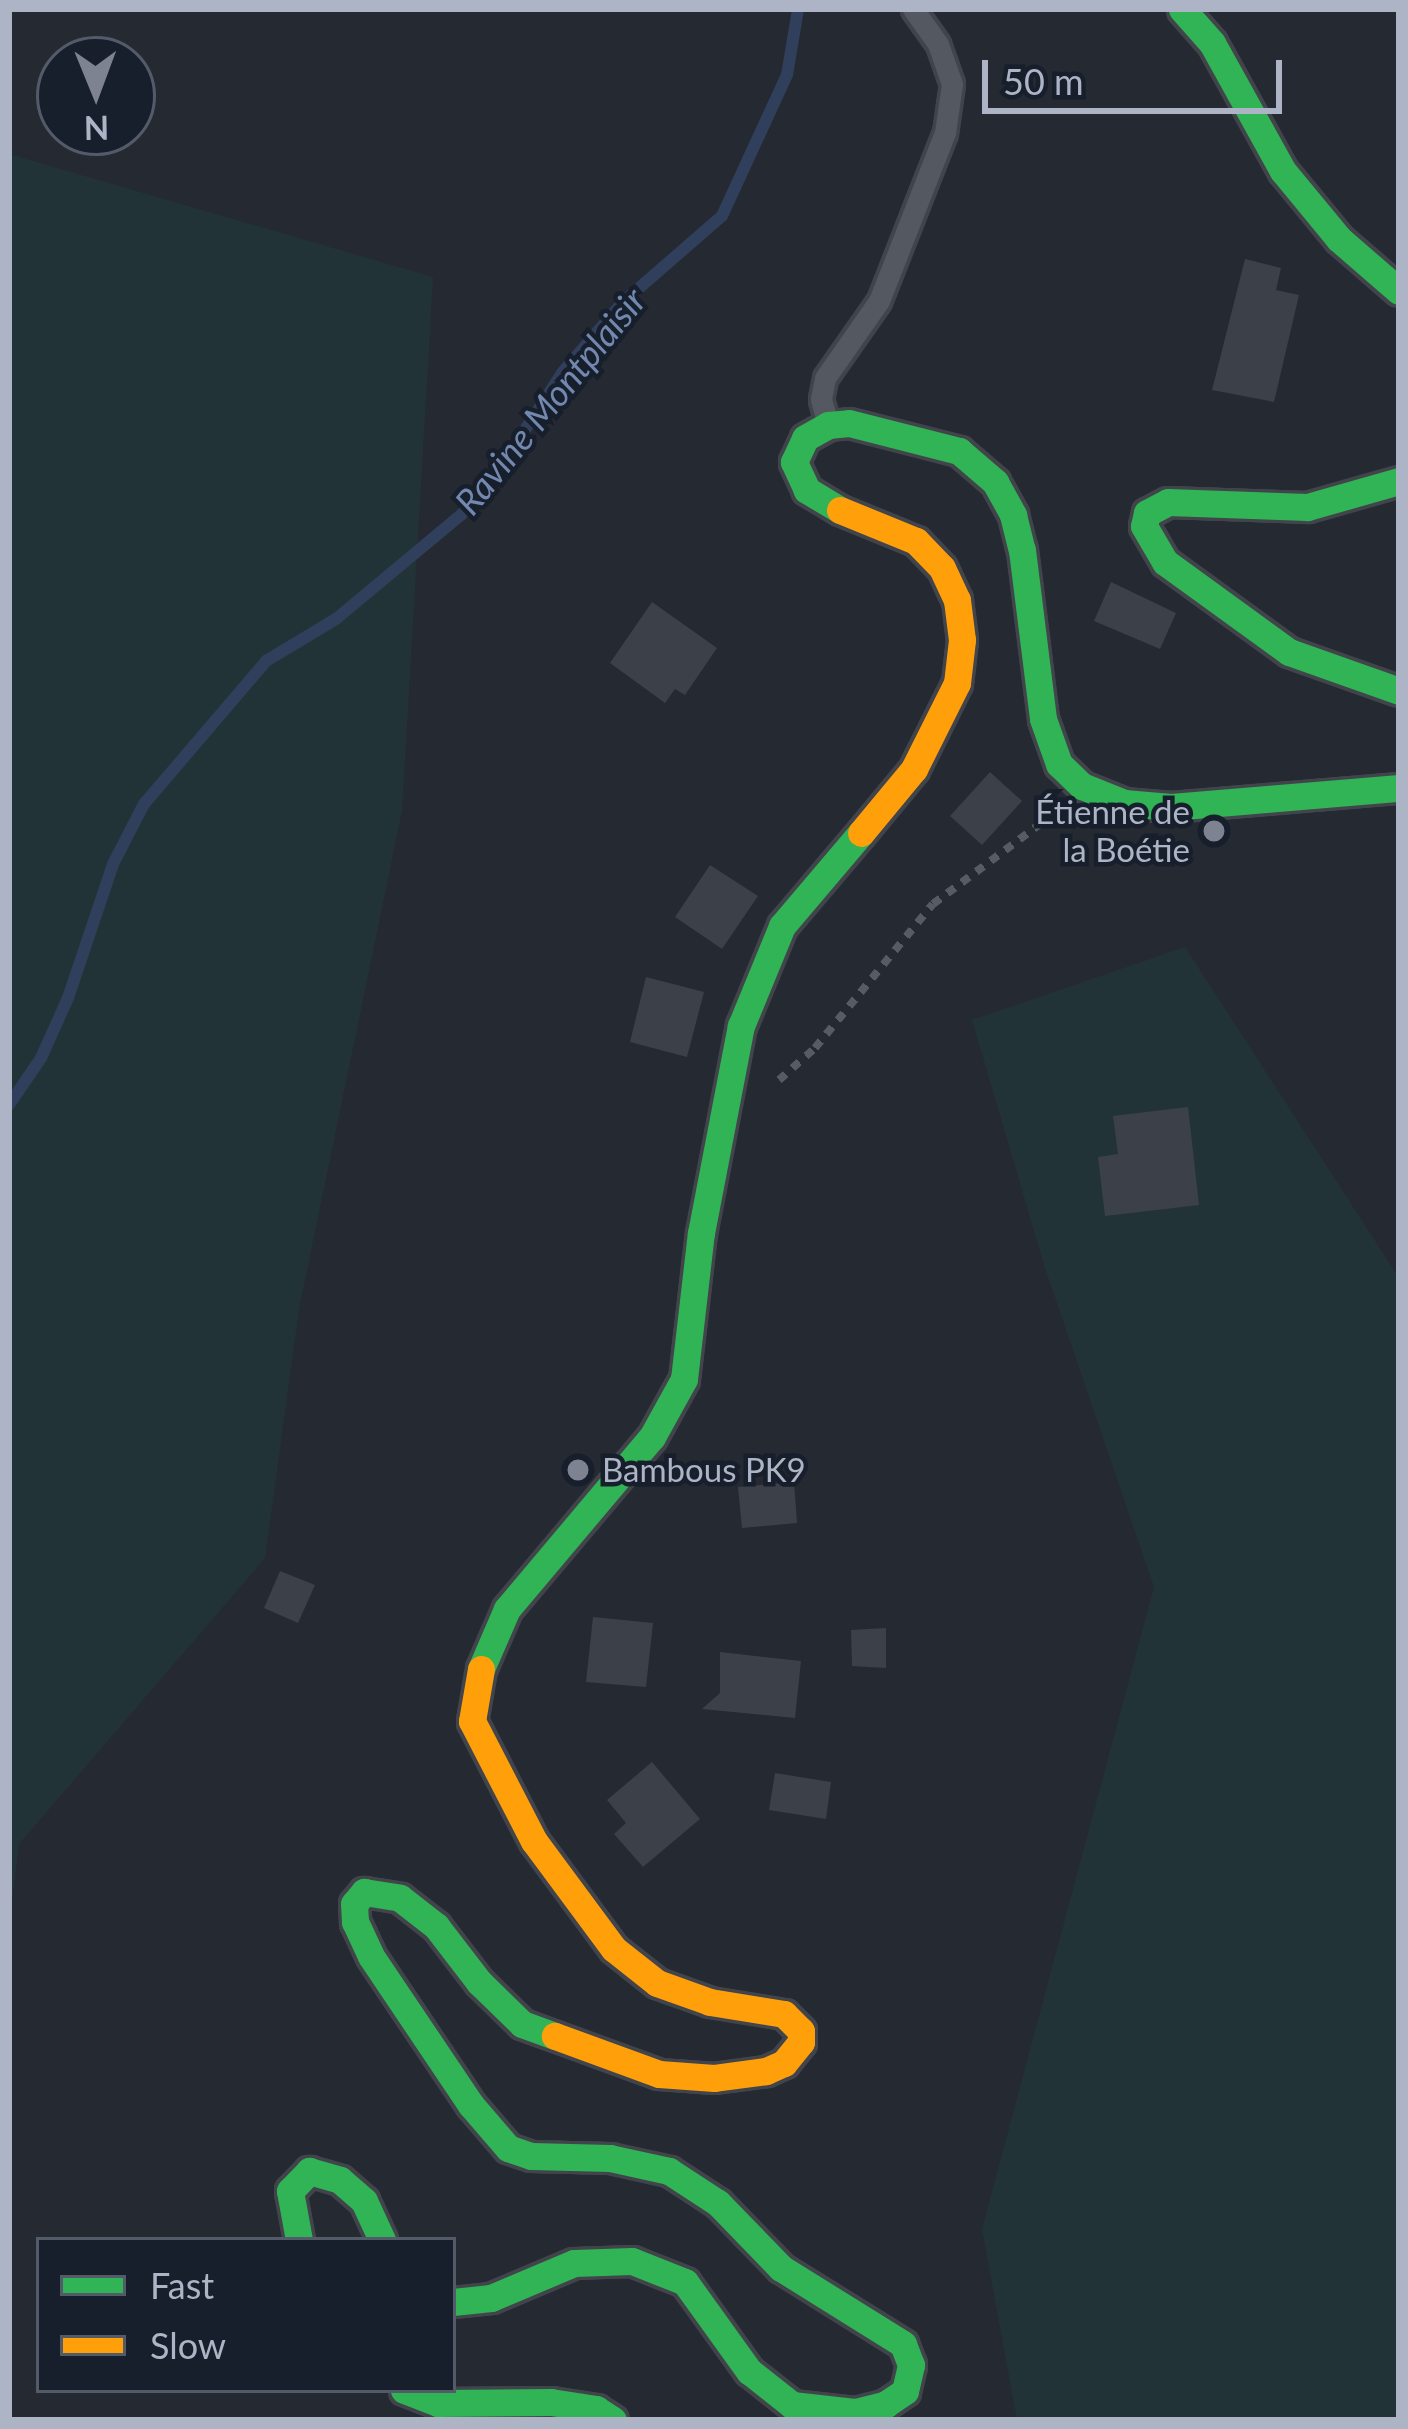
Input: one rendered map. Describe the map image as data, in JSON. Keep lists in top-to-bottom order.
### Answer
{
  "water": ["Ravine Montplaisir"],
  "places": ["Étienne de la Boétie", "Bambous PK9"],
  "legend": ["Fast", "Slow"],
  "scale_bar": "50 m",
  "north": "bottom"
}
